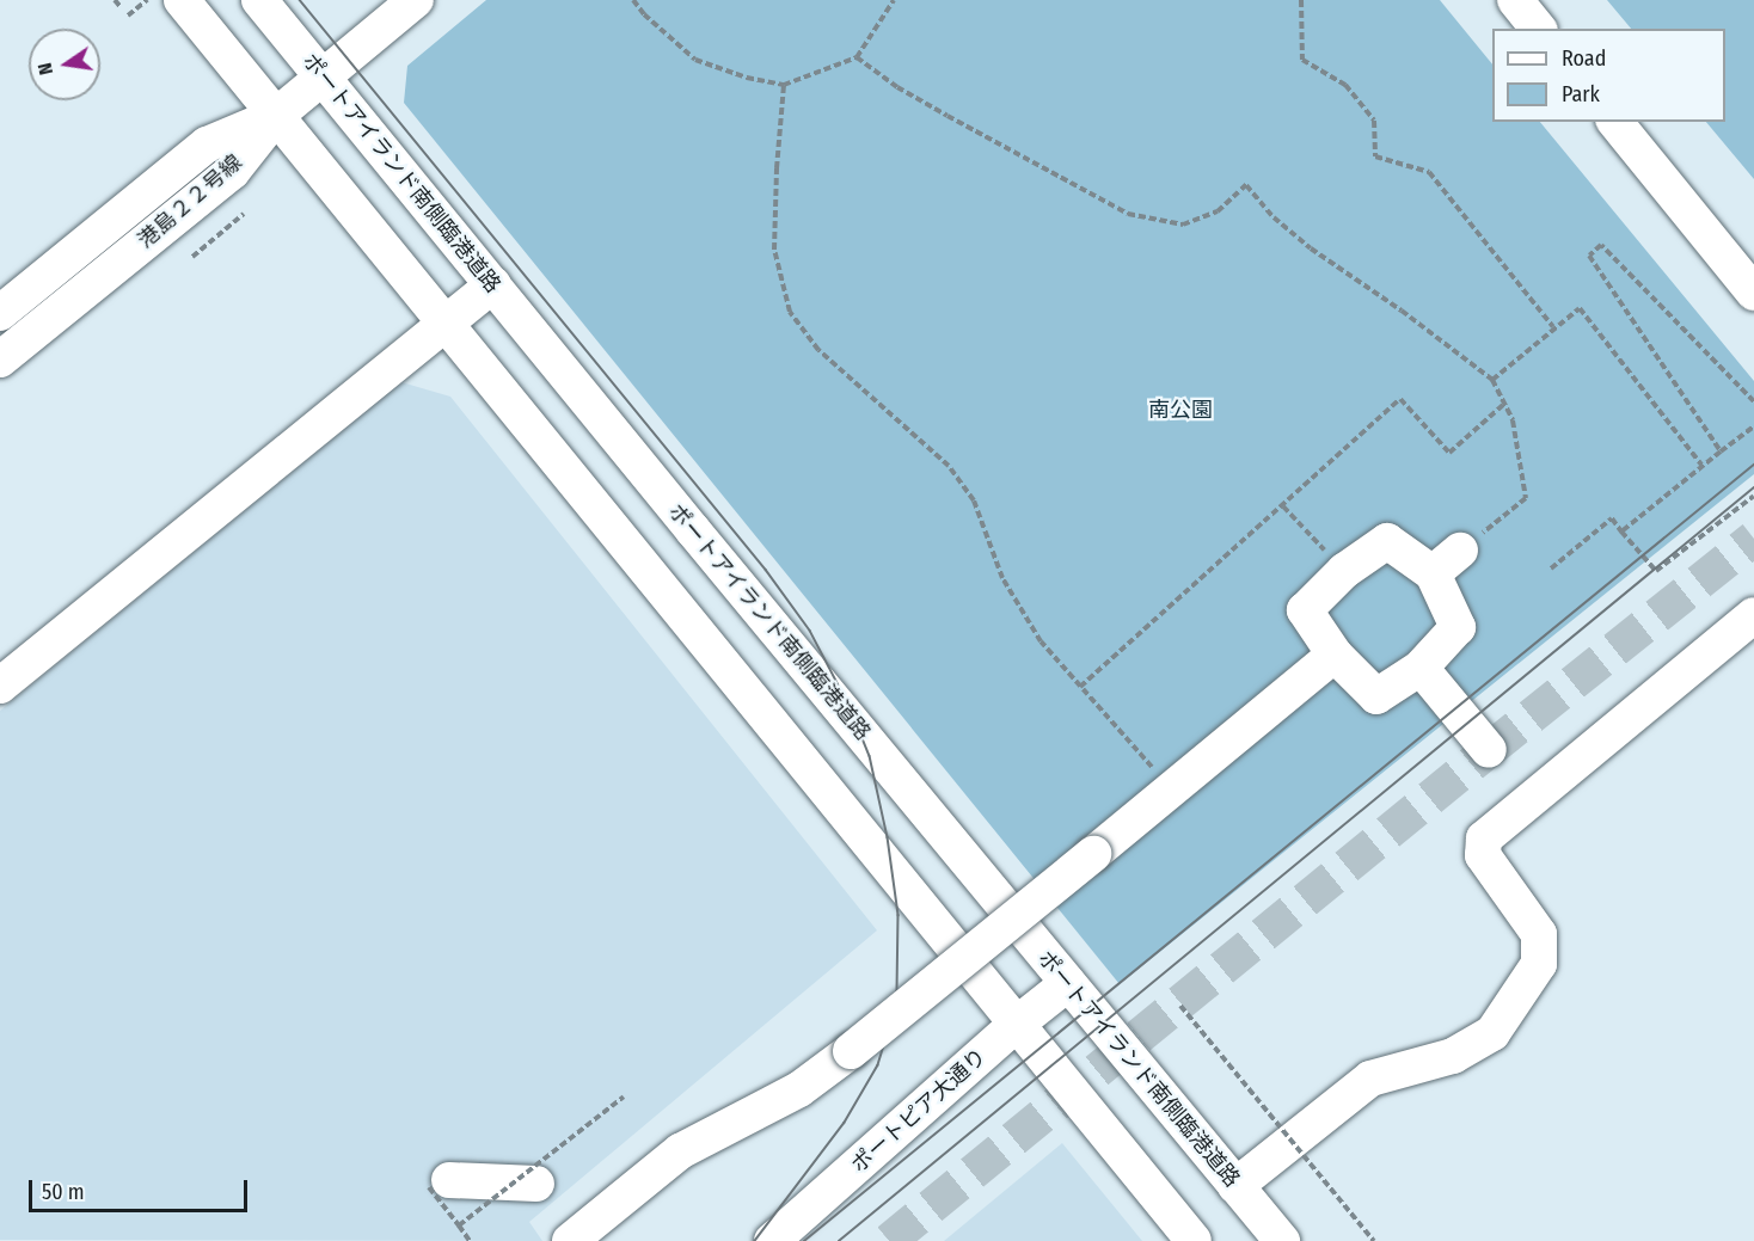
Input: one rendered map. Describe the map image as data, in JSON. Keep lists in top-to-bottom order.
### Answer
{
  "streets": {
    "street": ["ポートアイランド南側臨港道路", "港島２２号線", "ポートピア大通り"]
  },
  "crossings": [
    ["ポートアイランド南側臨港道路", "ポートピア大通り"]
  ],
  "parks": ["南公園"],
  "legend": ["Road", "Park"],
  "scale_bar": "50 m",
  "north": "left"
}
